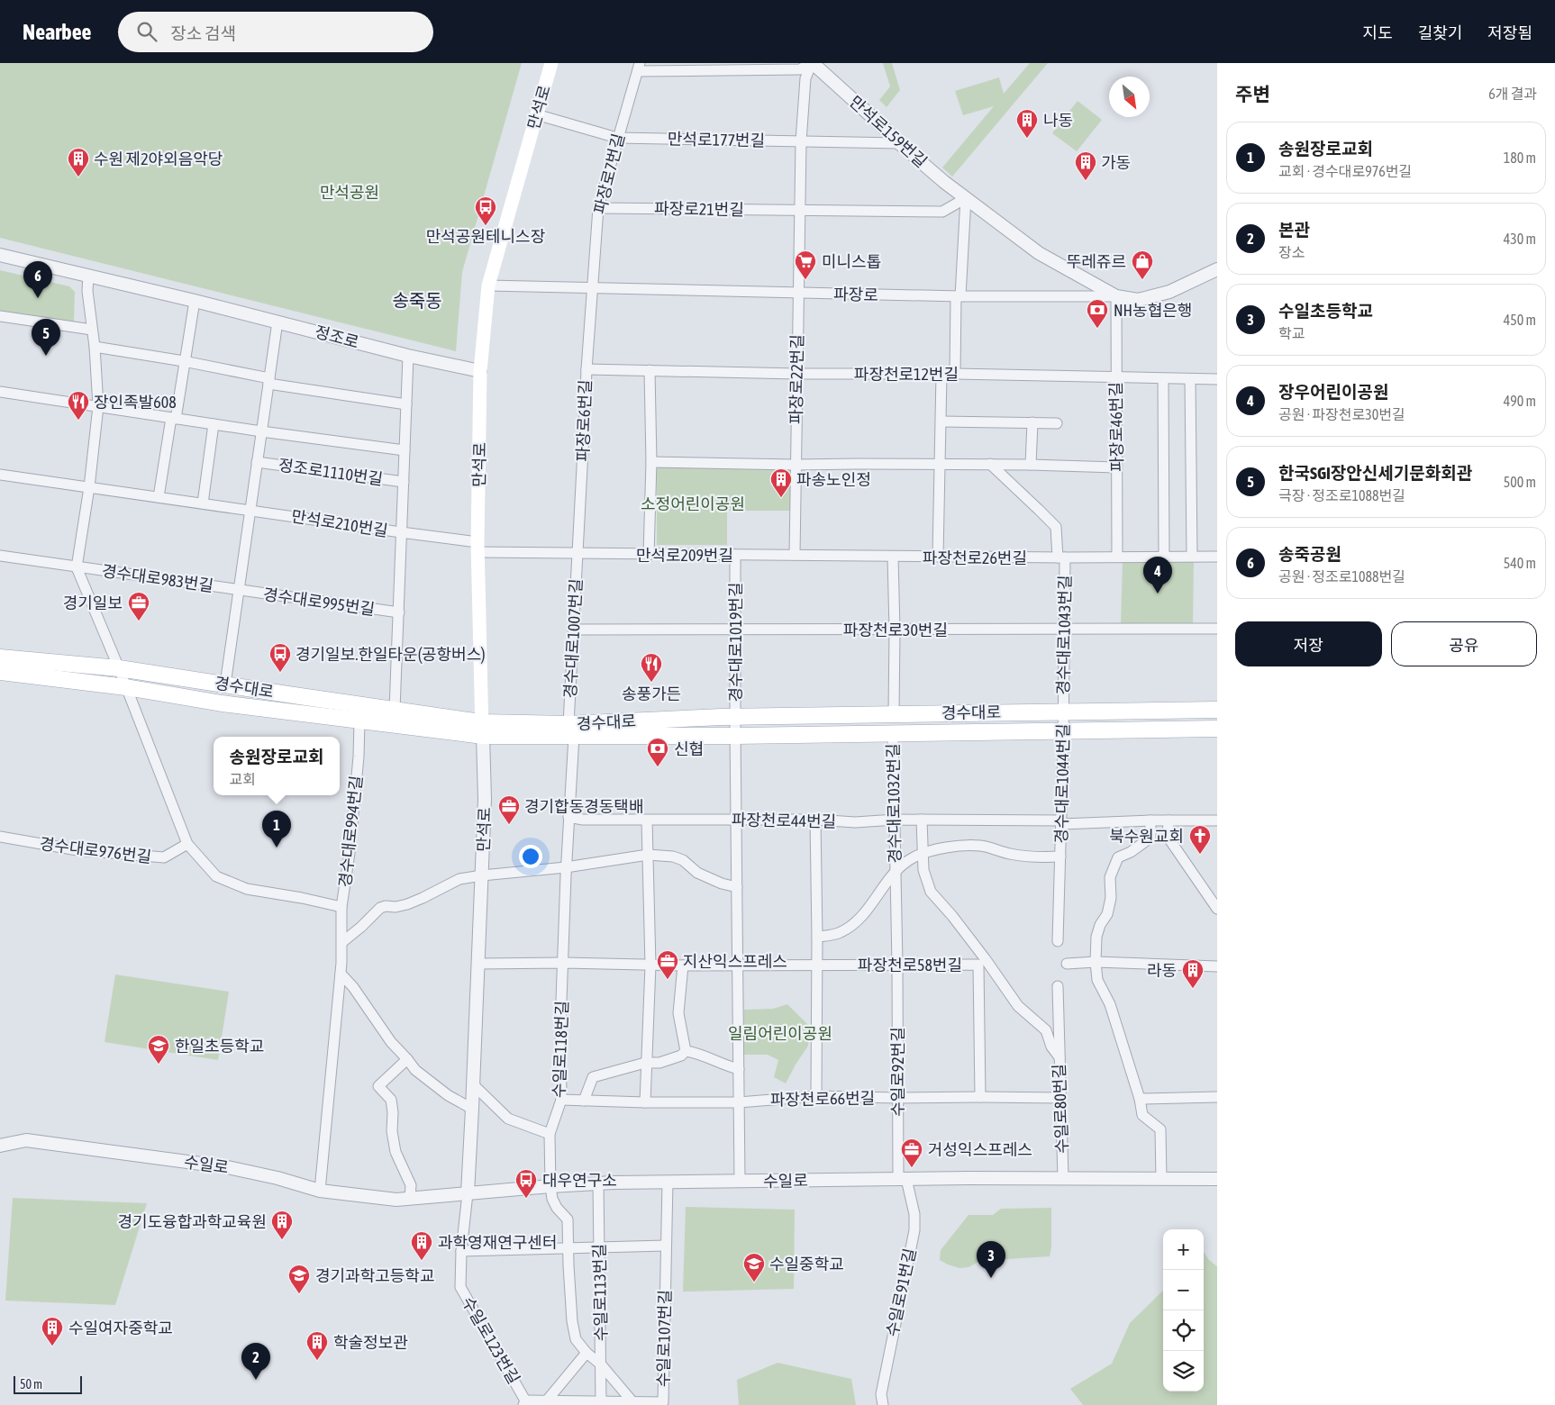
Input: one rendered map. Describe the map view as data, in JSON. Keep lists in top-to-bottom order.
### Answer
{
  "streets": {
    "main road": ["만석로", "경수대로"],
    "street": [
      "만석로159번길",
      "만석로177번길",
      "파장로7번길",
      "파장로21번길",
      "파장로",
      "정조로",
      "파장천로12번길",
      "파장로22번길",
      "파장로6번길",
      "파장로46번길",
      "정조로1110번길",
      "만석로210번길",
      "만석로209번길",
      "파장천로26번길",
      "경수대로983번길",
      "경수대로995번길",
      "파장천로30번길",
      "경수대로1043번길",
      "경수대로1007번길",
      "경수대로1019번길",
      "경수대로1044번길",
      "경수대로1032번길",
      "파장천로44번길",
      "경수대로994번길",
      "경수대로976번길",
      "파장천로58번길",
      "수일로118번길",
      "수일로92번길",
      "파장천로66번길",
      "수일로80번길",
      "수일로",
      "수일로113번길",
      "수일로91번길",
      "수일로107번길",
      "수일로123번길"
    ]
  },
  "crossings": [
    ["만석로", "만석로177번길"],
    ["만석로", "파장로"],
    ["만석로", "정조로"],
    ["만석로", "만석로210번길"],
    ["만석로", "만석로209번길"],
    ["만석로", "경수대로1007번길"],
    ["만석로", "경수대로1019번길"],
    ["만석로", "경수대로"],
    ["만석로", "파장천로58번길"],
    ["만석로", "수일로118번길"],
    ["만석로", "수일로"],
    ["만석로", "수일로123번길"],
    ["만석로159번길", "만석로177번길"],
    ["만석로159번길", "파장로21번길"],
    ["만석로159번길", "파장로"],
    ["만석로159번길", "파장로46번길"],
    ["만석로177번길", "파장로7번길"],
    ["파장로7번길", "파장로21번길"],
    ["파장로7번길", "파장로"],
    ["파장로7번길", "파장로6번길"],
    ["파장로", "파장로22번길"],
    ["파장로", "파장로6번길"],
    ["파장로", "파장로46번길"],
    ["정조로", "정조로1110번길"],
    ["파장천로12번길", "파장로22번길"],
    ["파장천로12번길", "파장로6번길"],
    ["파장천로12번길", "파장로46번길"],
    ["파장로22번길", "만석로209번길"],
    ["파장로6번길", "만석로209번길"],
    ["파장로6번길", "경수대로1007번길"],
    ["파장로46번길", "파장천로26번길"],
    ["정조로1110번길", "만석로210번길"],
    ["정조로1110번길", "경수대로995번길"],
    ["만석로210번길", "만석로209번길"],
    ["만석로210번길", "경수대로995번길"],
    ["만석로209번길", "파장천로26번길"],
    ["만석로209번길", "경수대로1007번길"],
    ["만석로209번길", "경수대로1019번길"],
    ["파장천로26번길", "경수대로1043번길"],
    ["경수대로983번길", "경수대로995번길"],
    ["경수대로995번길", "경수대로"],
    ["파장천로30번길", "경수대로1043번길"],
    ["파장천로30번길", "경수대로1007번길"],
    ["파장천로30번길", "경수대로1019번길"],
    ["경수대로1043번길", "경수대로"],
    ["경수대로1043번길", "경수대로1044번길"],
    ["경수대로1007번길", "경수대로"],
    ["경수대로1007번길", "파장천로44번길"],
    ["경수대로1007번길", "수일로118번길"],
    ["경수대로1019번길", "경수대로"],
    ["경수대로1019번길", "파장천로44번길"],
    ["경수대로1019번길", "파장천로58번길"],
    ["경수대로1019번길", "파장천로66번길"],
    ["경수대로1019번길", "수일로"],
    ["경수대로", "경수대로1044번길"],
    ["경수대로", "경수대로1032번길"],
    ["경수대로", "경수대로994번길"],
    ["경수대로1044번길", "경수대로1032번길"],
    ["경수대로1044번길", "파장천로44번길"],
    ["경수대로1044번길", "수일로80번길"],
    ["경수대로1032번길", "파장천로44번길"],
    ["경수대로1032번길", "파장천로58번길"],
    ["경수대로1032번길", "수일로92번길"],
    ["경수대로994번길", "수일로"],
    ["파장천로58번길", "수일로118번길"],
    ["파장천로58번길", "수일로92번길"],
    ["파장천로58번길", "파장천로66번길"],
    ["수일로118번길", "파장천로66번길"],
    ["수일로118번길", "수일로"],
    ["수일로118번길", "수일로113번길"],
    ["수일로118번길", "수일로107번길"],
    ["수일로92번길", "파장천로66번길"],
    ["수일로92번길", "수일로"],
    ["수일로92번길", "수일로91번길"],
    ["파장천로66번길", "수일로80번길"],
    ["수일로80번길", "수일로"],
    ["수일로", "수일로113번길"],
    ["수일로", "수일로91번길"],
    ["수일로", "수일로107번길"],
    ["수일로", "수일로123번길"],
    ["수일로113번길", "수일로107번길"],
    ["수일로107번길", "수일로123번길"]
  ],
  "districts": ["송죽동"],
  "parks": ["만석공원", "소정어린이공원", "일림어린이공원"],
  "places": {
    "building": [
      "나동",
      "수원 제2야외음악당",
      "가동",
      "파송노인정",
      "라동",
      "경기도융합과학교육원",
      "과학영재연구센터",
      "수일여자중학교",
      "학술정보관"
    ],
    "bus stop": ["만석공원테니스장", "경기일보.한일타운(공항버스)", "대우연구소"],
    "supermarket": ["미니스톱"],
    "shop": ["뚜레쥬르"],
    "bank": ["NH농협은행", "신협"],
    "restaurant": ["장인족발608", "송풍가든"],
    "office": [
      "경기일보",
      "경기합동경동택배",
      "지산익스프레스",
      "거성익스프레스"
    ],
    "church": ["북수원교회"],
    "school or university": ["한일초등학교", "수일중학교", "경기과학고등학교"]
  },
  "scale_bar": "50 m",
  "north": "bottom right",
  "page": {
    "header": "Nearbee",
    "search": "장소 검색",
    "nav": ["지도", "길찾기", "저장됨"],
    "heading": ["주변", "6개 결과"],
    "list": [
      {
        "mark": "1",
        "name": "송원장로교회",
        "note": "교회 · 경수대로976번길",
        "value": "180 m"
      },
      {
        "mark": "2",
        "name": "본관",
        "note": "장소",
        "value": "430 m"
      },
      {
        "mark": "3",
        "name": "수일초등학교",
        "note": "학교",
        "value": "450 m"
      },
      {
        "mark": "4",
        "name": "장우어린이공원",
        "note": "공원 · 파장천로30번길",
        "value": "490 m"
      },
      {
        "mark": "5",
        "name": "한국SGI장안신세기문화회관",
        "note": "극장 · 정조로1088번길",
        "value": "500 m"
      },
      {
        "mark": "6",
        "name": "송죽공원",
        "note": "공원 · 정조로1088번길",
        "value": "540 m"
      }
    ],
    "pins": [
      "6",
      "5",
      "4",
      "1",
      "3",
      "2"
    ],
    "buttons": ["저장", "공유"],
    "popup": ["송원장로교회", "교회"],
    "map_buttons": ["+", "−"],
    "scale": "50 m"
  }
}
